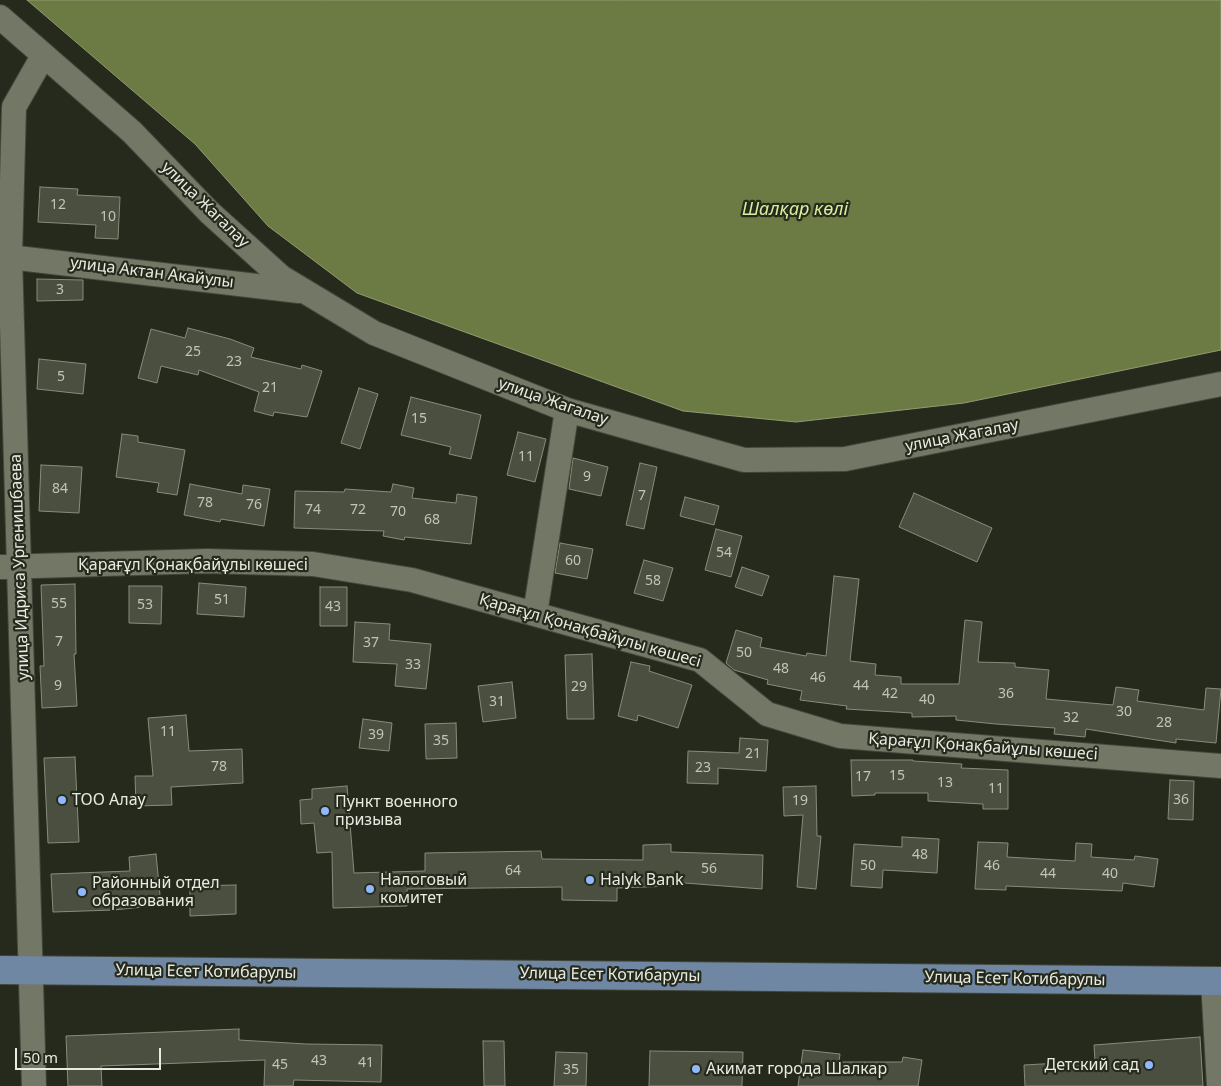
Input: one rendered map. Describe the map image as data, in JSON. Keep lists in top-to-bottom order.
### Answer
{
  "streets": {
    "main road": ["Улица Есет Котибарулы"],
    "street": [
      "улица Жагалау",
      "улица Актан Акайулы",
      "Қарағұл Қонақбайұлы көшесі",
      "улица Идриса Ургенишбаева"
    ]
  },
  "crossings": [
    ["улица Жагалау", "улица Актан Акайулы"],
    ["улица Жагалау", "улица Идриса Ургенишбаева"],
    ["улица Актан Акайулы", "улица Идриса Ургенишбаева"],
    ["Қарағұл Қонақбайұлы көшесі", "улица Идриса Ургенишбаева"],
    ["улица Идриса Ургенишбаева", "Улица Есет Котибарулы"]
  ],
  "water": ["Шалқар көлі"],
  "places": [
    "ТОО Алау",
    "Пункт военного призыва",
    "Halyk Bank",
    "Налоговый комитет",
    "Районный отдел образования",
    "Детский сад",
    "Акимат города Шалкар"
  ],
  "house_numbers": [
    "12",
    "10",
    "3",
    "25",
    "23",
    "5",
    "21",
    "15",
    "11",
    "9",
    "84",
    "7",
    "78",
    "76",
    "74",
    "72",
    "70",
    "68",
    "54",
    "60",
    "58",
    "51",
    "55",
    "53",
    "43",
    "7",
    "37",
    "50",
    "33",
    "48",
    "46",
    "9",
    "44",
    "29",
    "42",
    "36",
    "40",
    "31",
    "30",
    "32",
    "28",
    "11",
    "39",
    "35",
    "21",
    "78",
    "23",
    "15",
    "17",
    "13",
    "11",
    "36",
    "19",
    "48",
    "50",
    "46",
    "56",
    "64",
    "44",
    "40",
    "43",
    "41",
    "45",
    "35"
  ],
  "scale_bar": "50 m"
}
